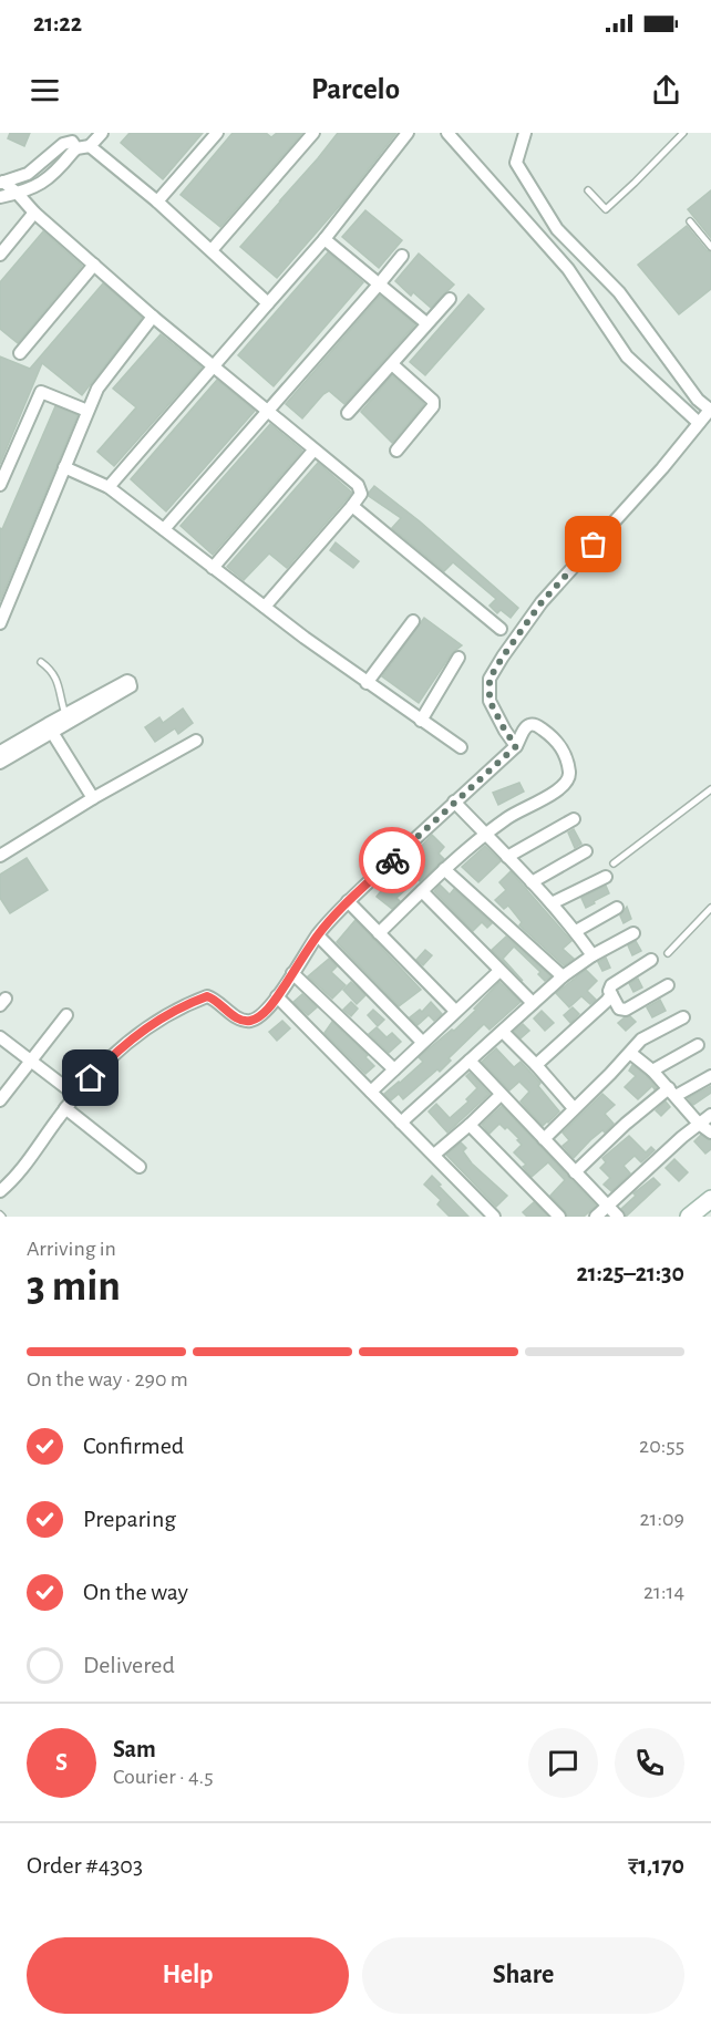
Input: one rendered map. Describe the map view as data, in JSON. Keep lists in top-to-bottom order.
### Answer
{
  "page": {
    "status": "21:22",
    "header": "Parcelo",
    "heading": ["3 min", "Arriving in", "21:25–21:30"],
    "panel": [
      "Sam",
      "Courier · 4.5",
      "Order #4303",
      "₹1,170"
    ],
    "bar": "On the way · 290 m",
    "list": [
      ["Confirmed", "20:55"],
      ["Preparing", "21:09"],
      ["On the way", "21:14"],
      "Delivered"
    ],
    "round": "S",
    "buttons": ["Help", "Share"]
  }
}
